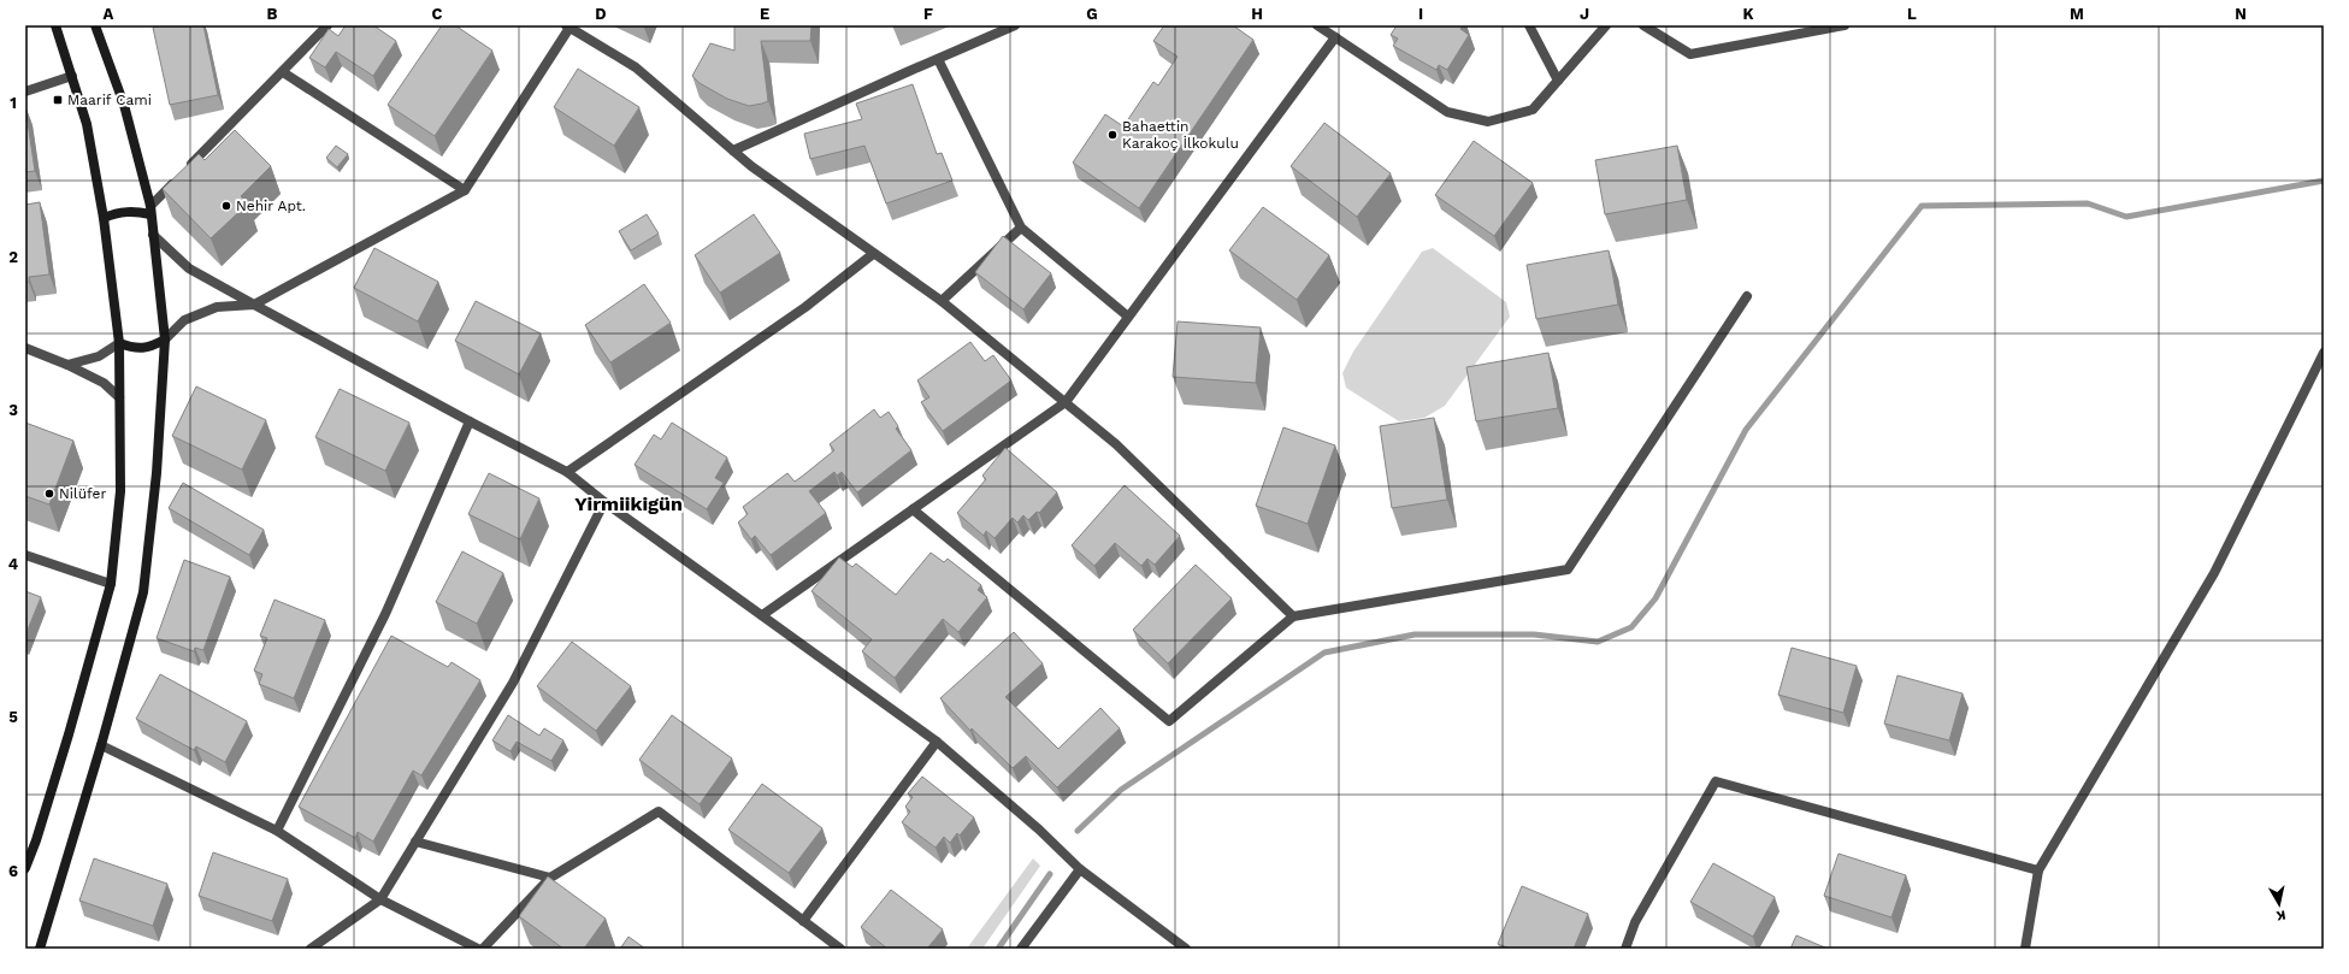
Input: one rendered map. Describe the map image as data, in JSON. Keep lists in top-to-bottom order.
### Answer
{
  "districts": ["Yirmiikigün"],
  "places": {
    "transit": ["Maarif Cami"],
    "other": ["Bahaettin Karakoç İlkokulu", "Nehir Apt.", "Nilüfer"]
  },
  "north": "bottom",
  "grid": {
    "columns": [
      "A",
      "B",
      "C",
      "D",
      "E",
      "F",
      "G",
      "H",
      "I",
      "J",
      "K",
      "L",
      "M",
      "N"
    ],
    "rows": [
      "1",
      "2",
      "3",
      "4",
      "5",
      "6"
    ]
  }
}
